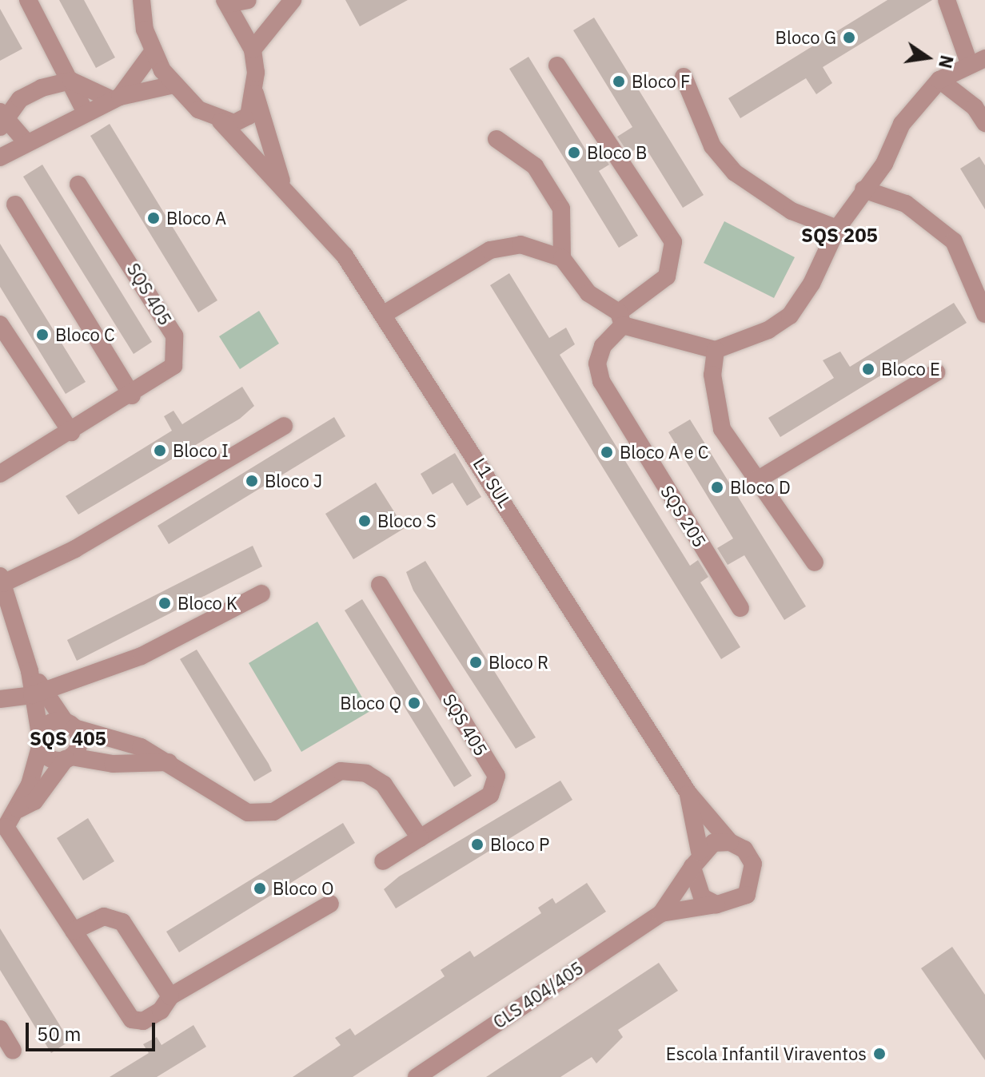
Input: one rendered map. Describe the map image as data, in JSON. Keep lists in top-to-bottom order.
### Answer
{
  "streets": {
    "street": [
      "SQS 405",
      "L1 SUL",
      "SQS 205",
      "CLS 404/405"
    ]
  },
  "crossings": [
    ["L1 SUL", "CLS 404/405"]
  ],
  "districts": ["SQS 205", "SQS 405"],
  "places": [
    "Bloco G",
    "Bloco F",
    "Bloco B",
    "Bloco A",
    "Bloco C",
    "Bloco E",
    "Bloco I",
    "Bloco A e C",
    "Bloco J",
    "Bloco D",
    "Bloco S",
    "Bloco K",
    "Bloco R",
    "Bloco Q",
    "Bloco P",
    "Bloco O",
    "Escola Infantil Viraventos"
  ],
  "scale_bar": "50 m",
  "north": "right"
}
